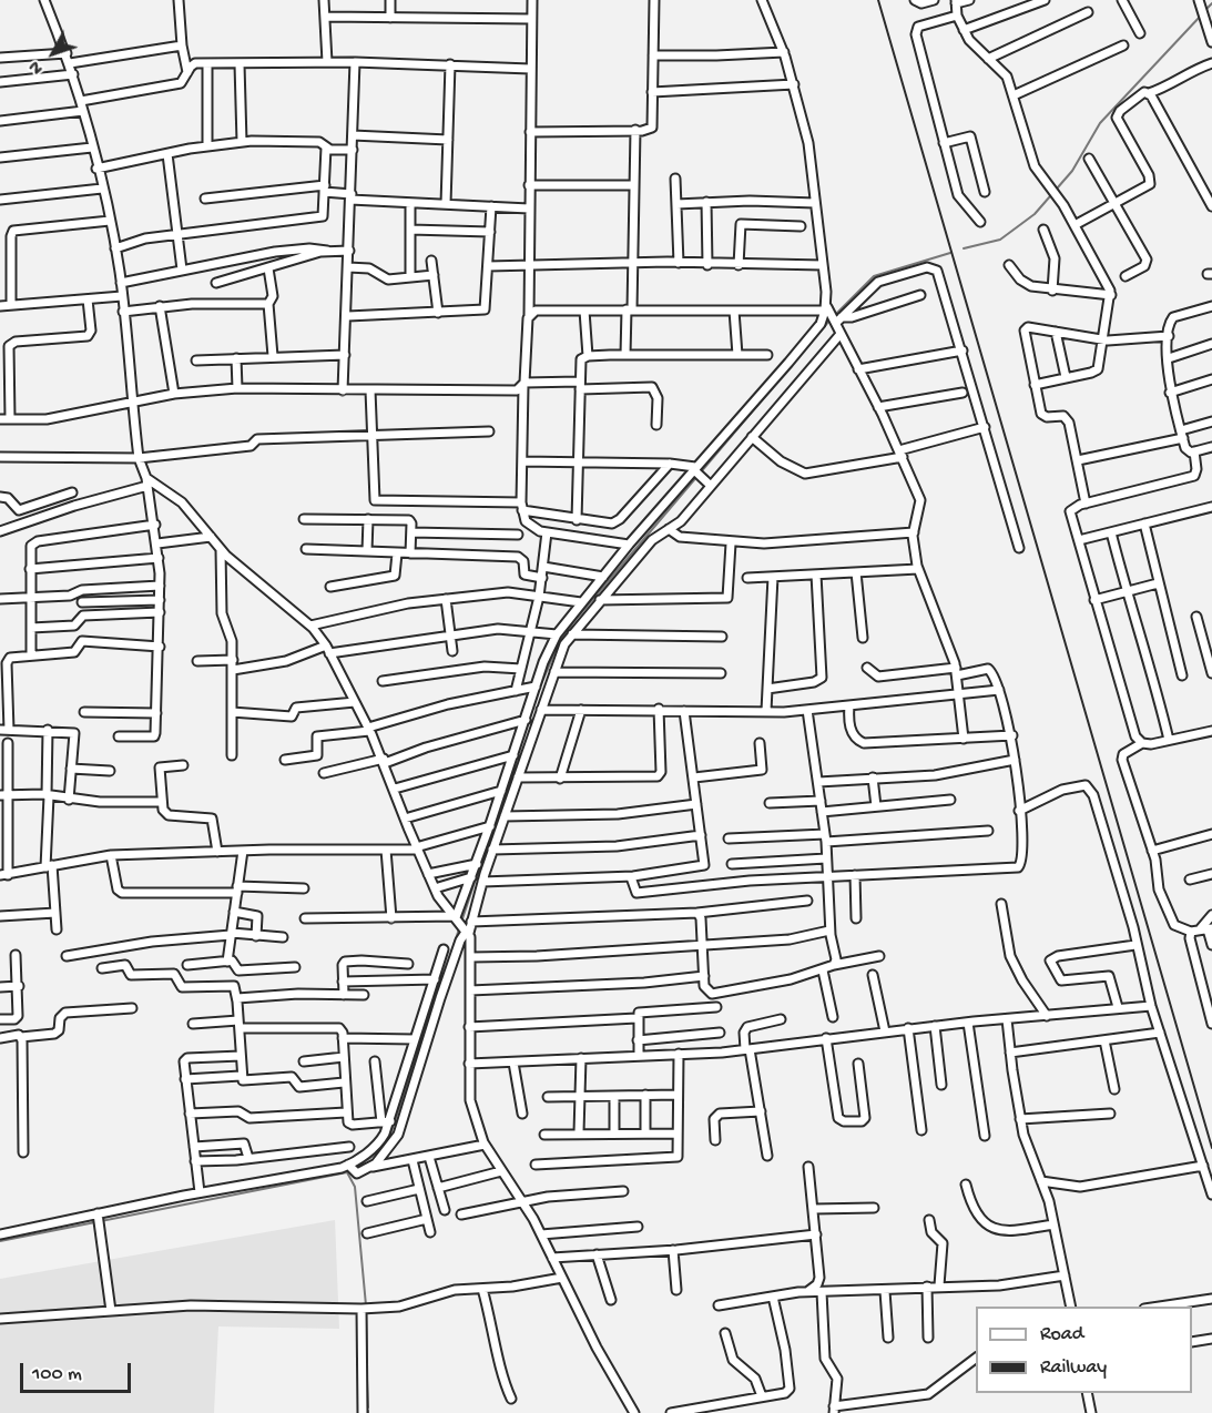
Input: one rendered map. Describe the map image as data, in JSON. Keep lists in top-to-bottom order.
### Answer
{
  "legend": ["Road", "Railway"],
  "scale_bar": "100 m",
  "north": "bottom left"
}
